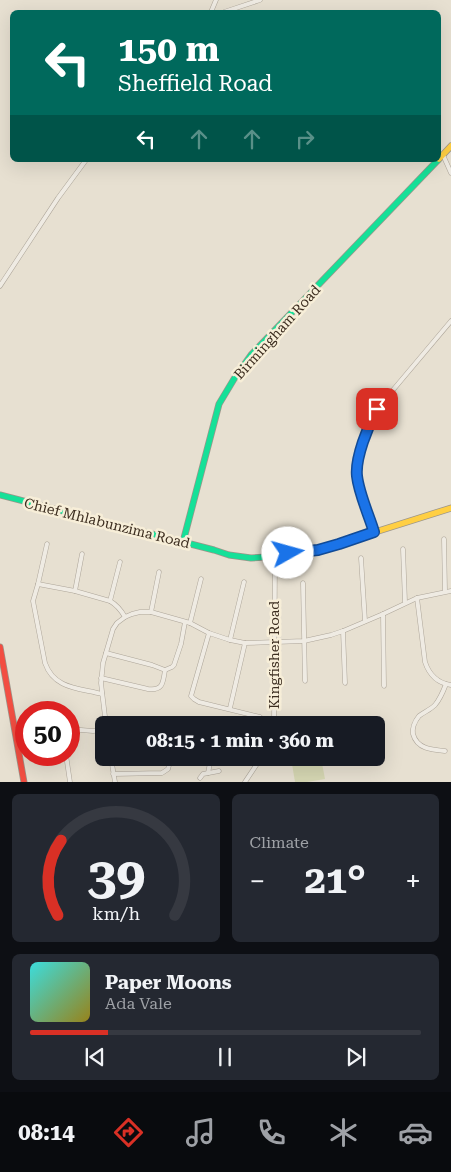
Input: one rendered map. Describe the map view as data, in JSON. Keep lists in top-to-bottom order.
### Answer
{
  "streets": {
    "street": ["Birmingham Road", "Chief Mhlabunzima Road", "Kingfisher Road"]
  },
  "crossings": [
    ["Birmingham Road", "Chief Mhlabunzima Road"],
    ["Chief Mhlabunzima Road", "Kingfisher Road"]
  ],
  "page": {
    "turn": ["150 m", "Sheffield Road"],
    "limit": "50",
    "trip": "08:15 · 1 min · 360 m",
    "tile": "Climate",
    "heat": ["−", "21°", "+"],
    "song": ["Paper Moons", "Ada Vale"],
    "tabs": "08:14",
    "gauge": ["39", "km/h"]
  }
}
